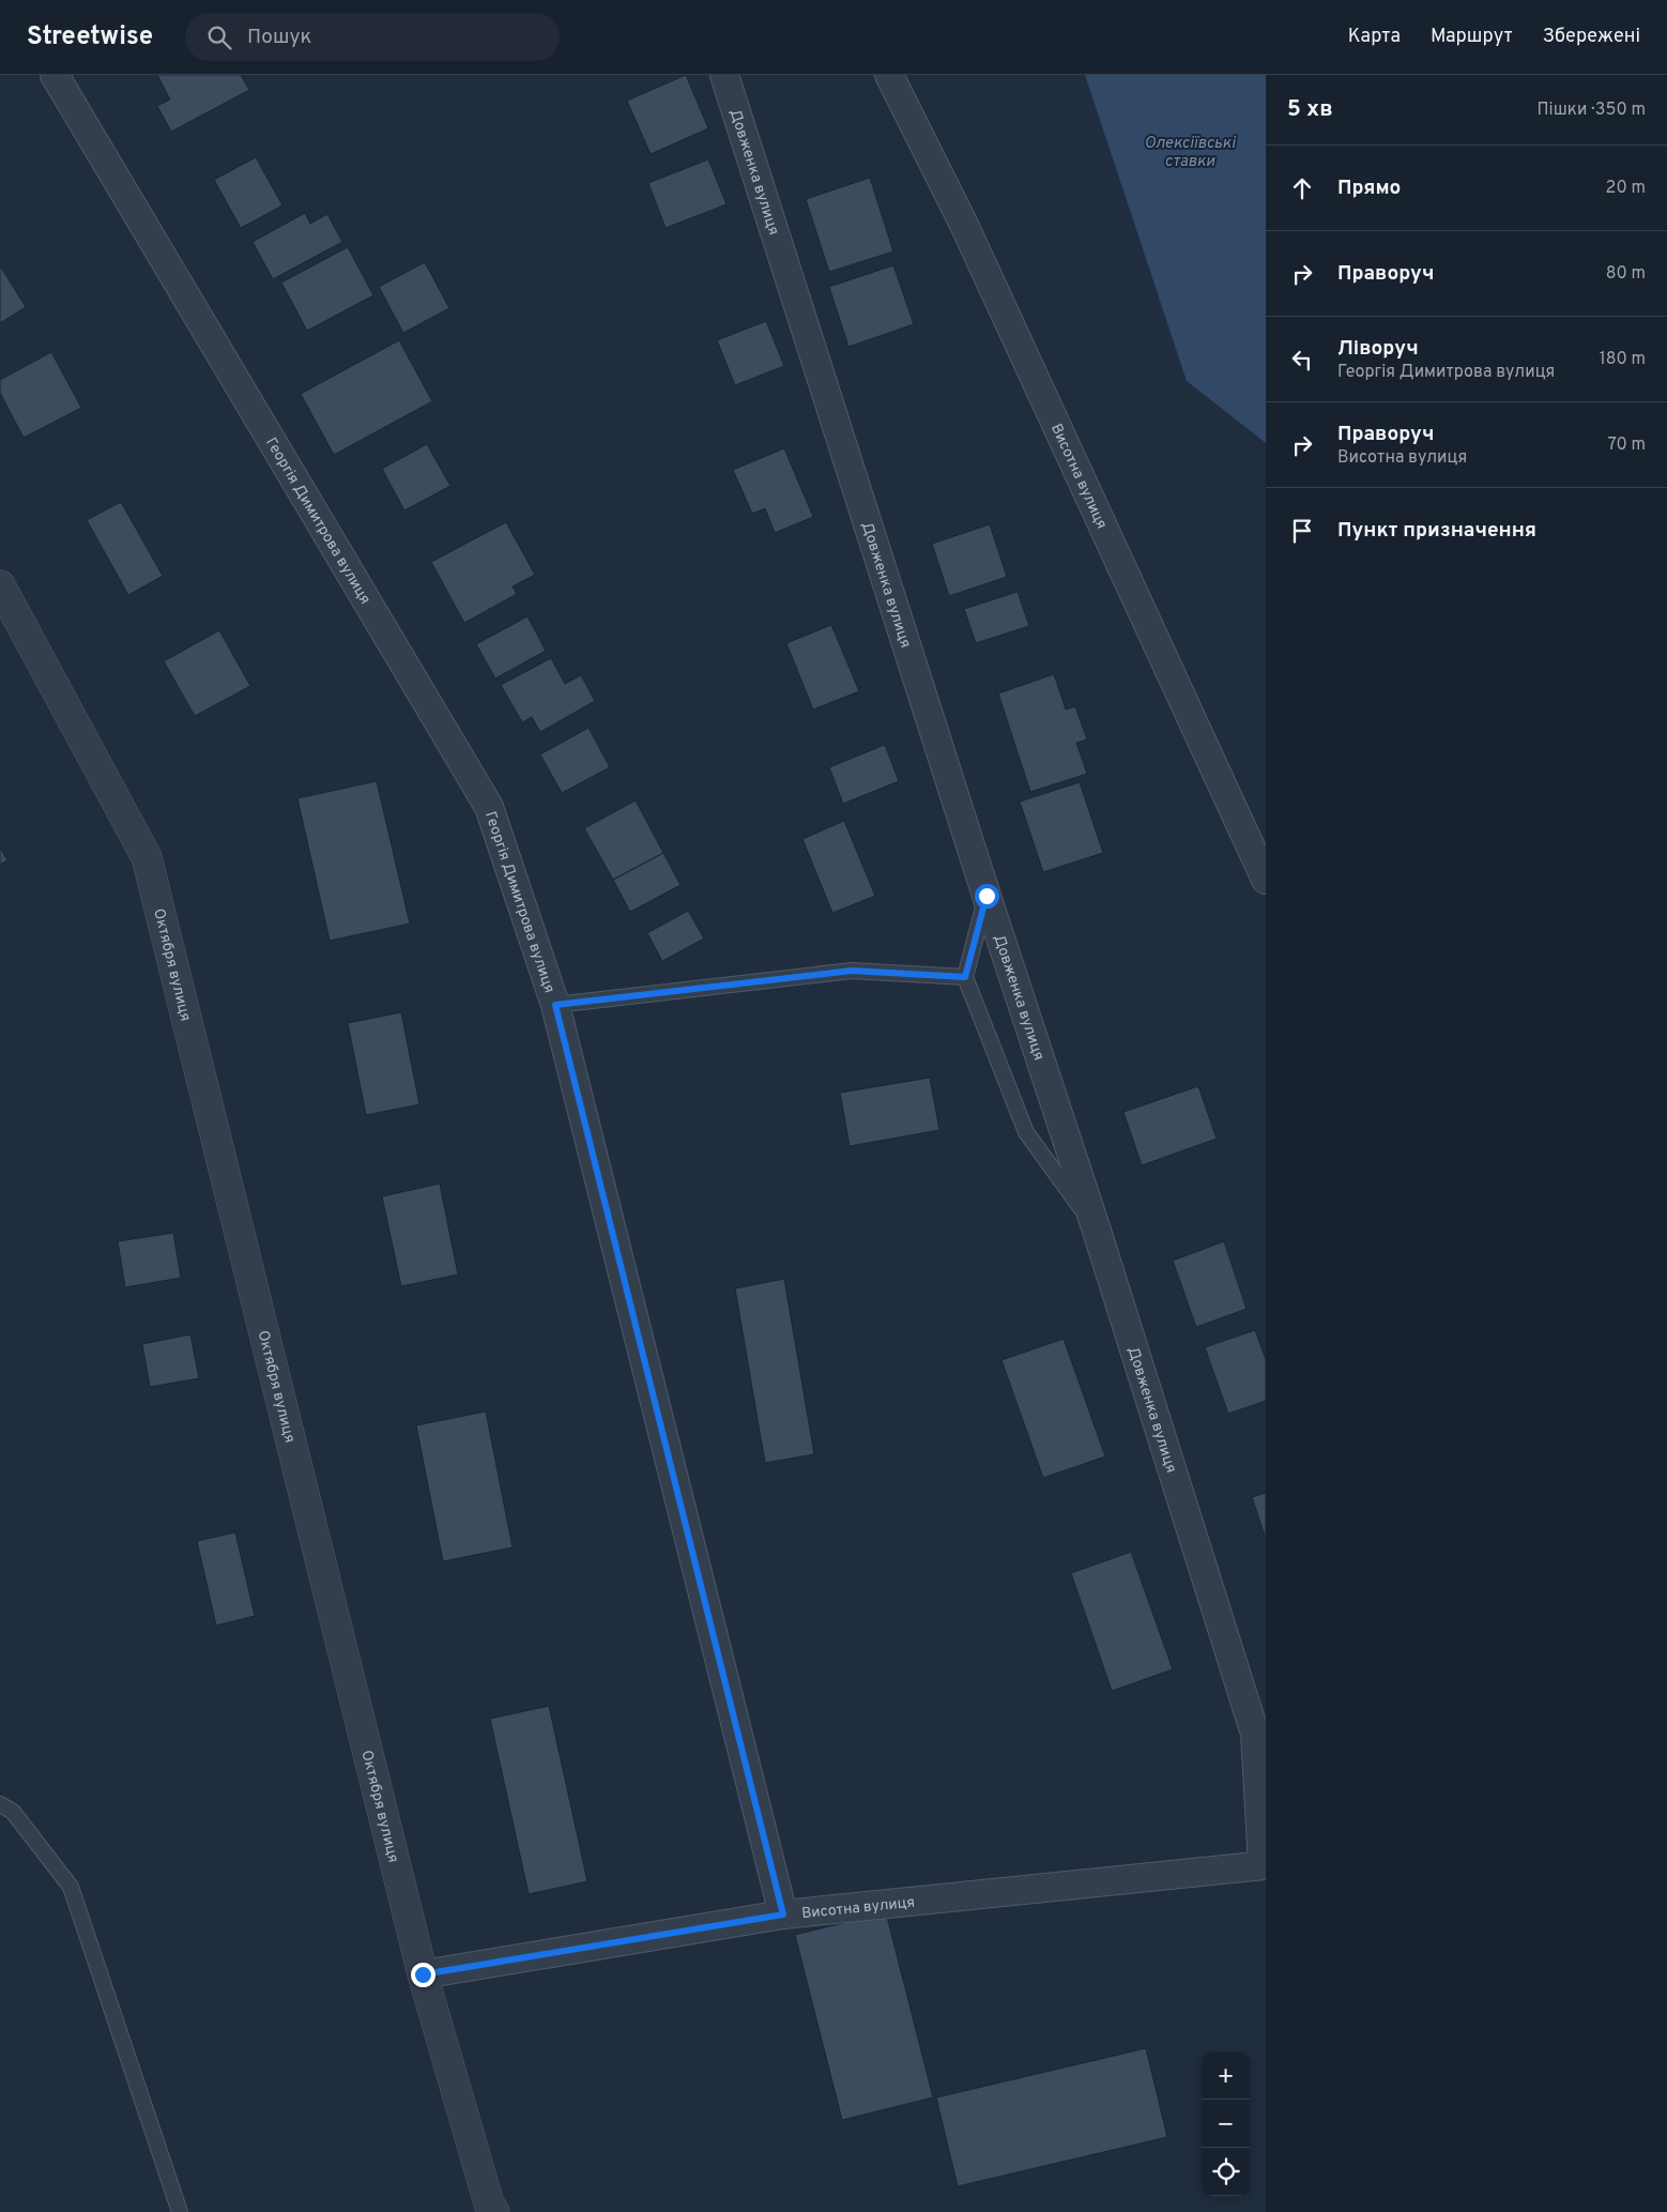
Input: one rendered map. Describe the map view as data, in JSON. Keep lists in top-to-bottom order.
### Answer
{
  "streets": {
    "street": [
      "Довженка вулиця",
      "Висотна вулиця",
      "Георгія Димитрова вулиця",
      "Октября вулиця"
    ]
  },
  "crossings": [
    ["Довженка вулиця", "Висотна вулиця"],
    ["Висотна вулиця", "Георгія Димитрова вулиця"],
    ["Висотна вулиця", "Октября вулиця"]
  ],
  "water": ["Олексіївські ставки"],
  "page": {
    "header": "Streetwise",
    "search": "Пошук",
    "nav": ["Карта", "Маршрут", "Збережені"],
    "heading": ["5 хв", "Пішки · 350 m"],
    "list": [
      ["Прямо", "20 m"],
      ["Праворуч", "80 m"],
      ["Ліворуч", "Георгія Димитрова вулиця", "180 m"],
      ["Праворуч", "Висотна вулиця", "70 m"],
      "Пункт призначення"
    ],
    "map_buttons": ["+", "−"]
  }
}
